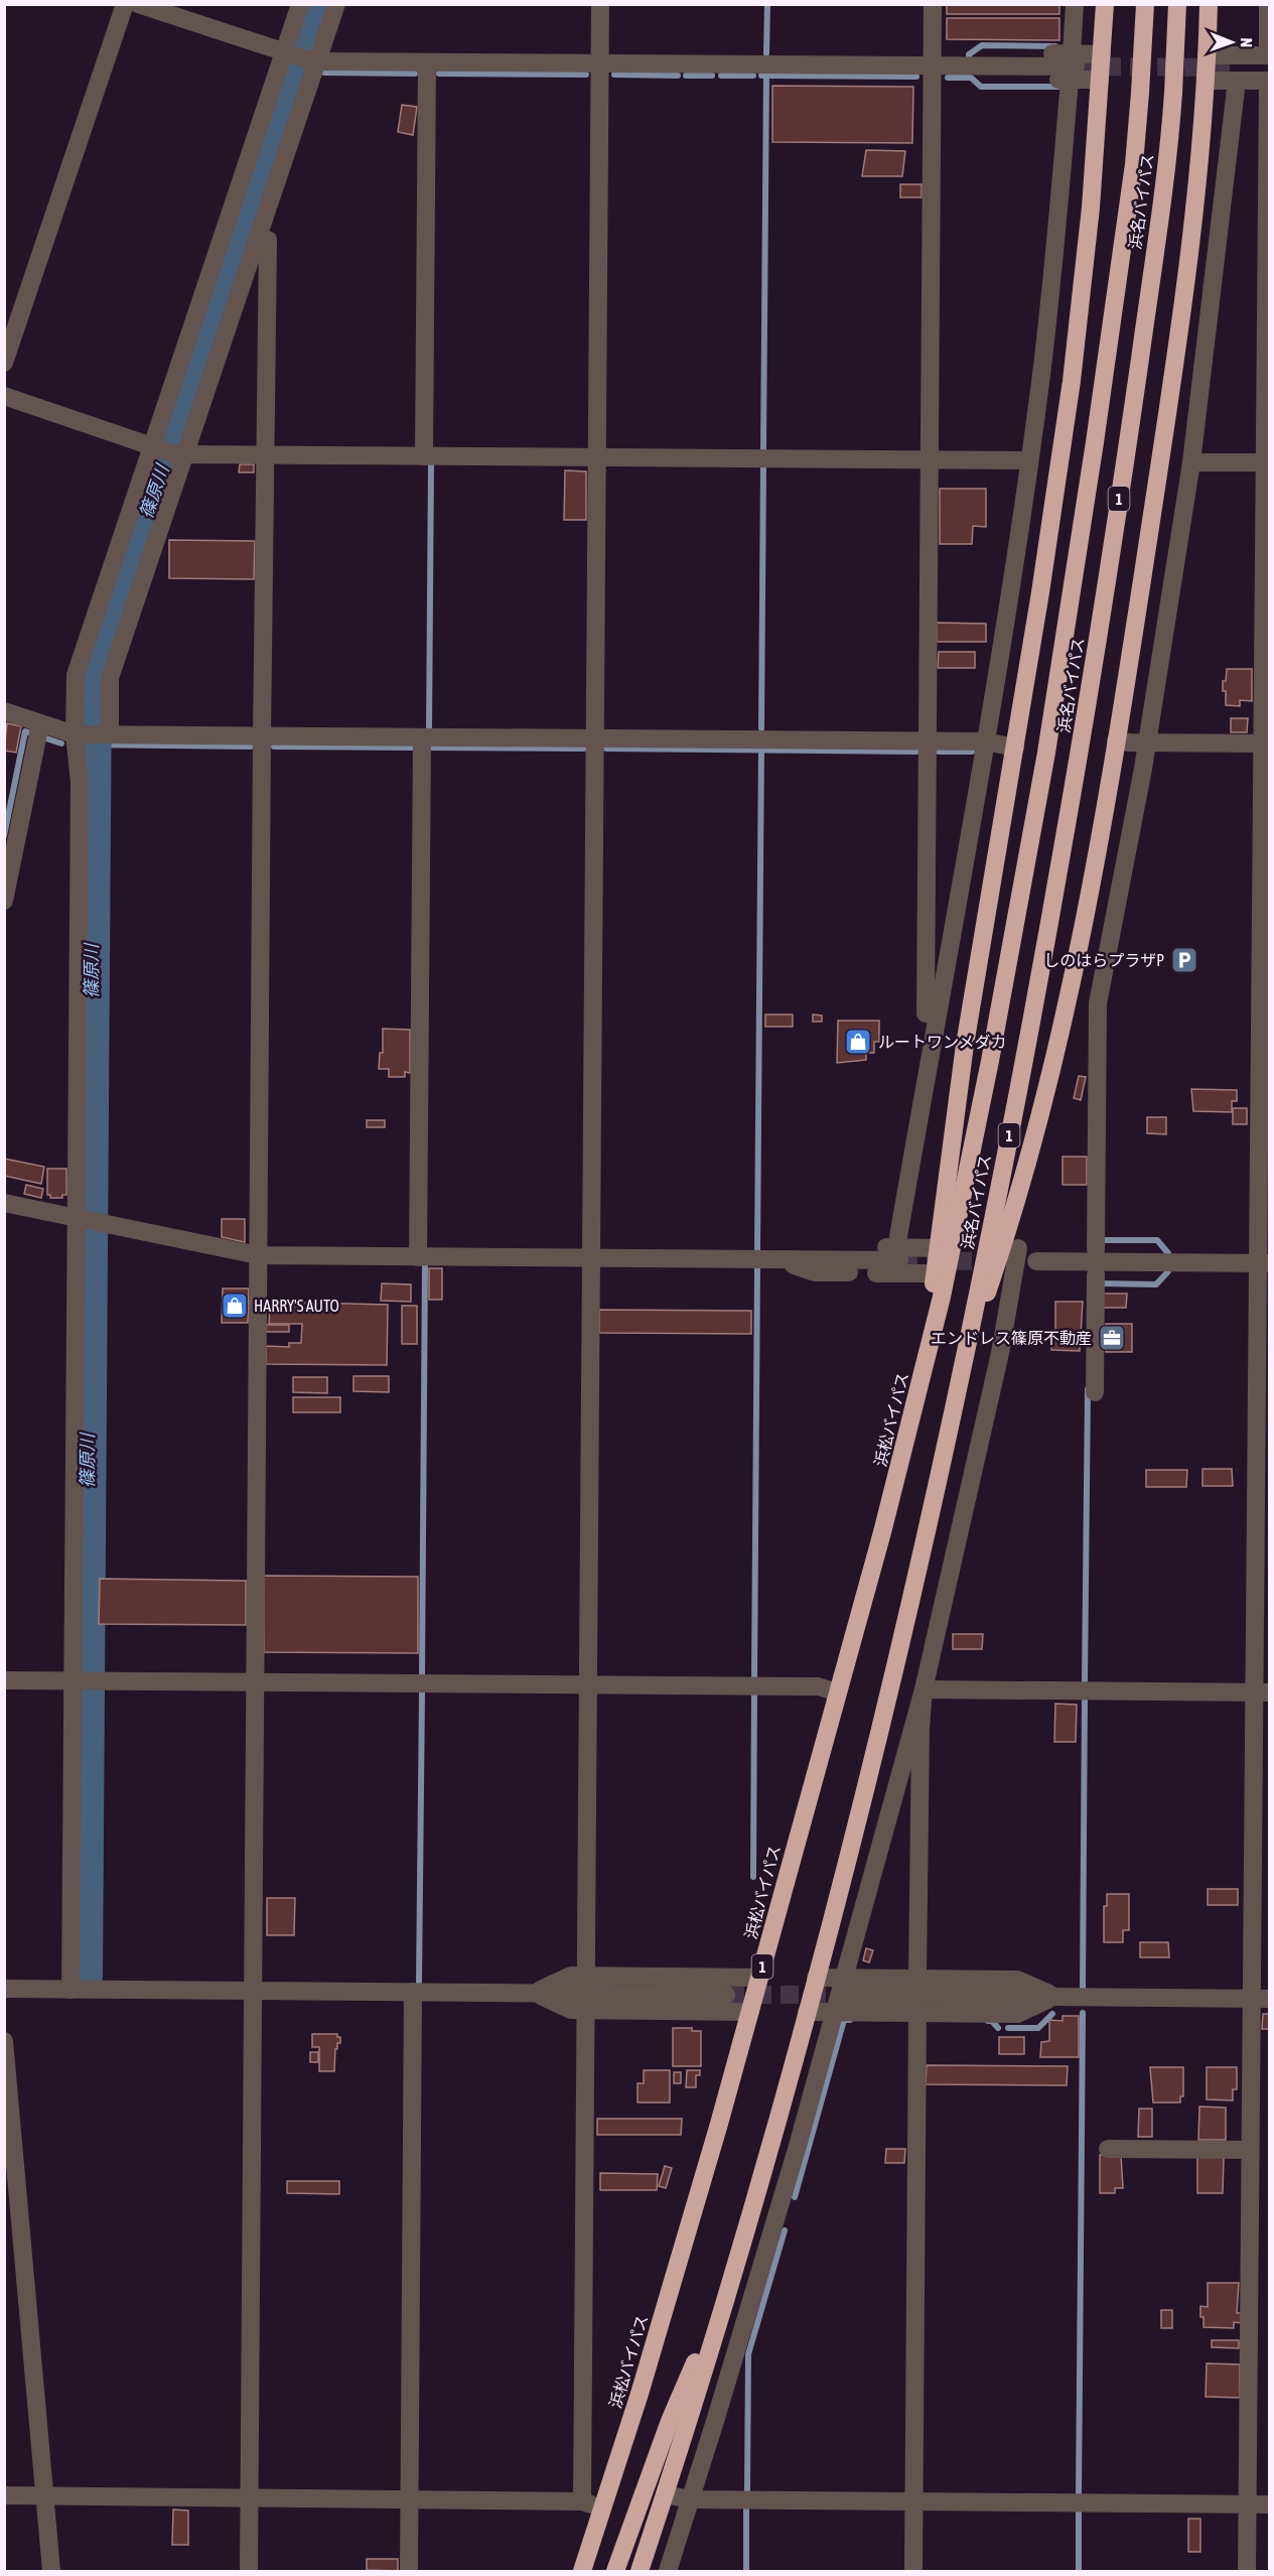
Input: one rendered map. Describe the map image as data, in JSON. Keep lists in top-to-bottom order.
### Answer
{
  "streets": {
    "highway": ["浜名バイパス", "1", "浜松バイパス"]
  },
  "crossings": [
    ["浜名バイパス", "1"],
    ["浜名バイパス", "浜松バイパス"]
  ],
  "water": ["篠原川"],
  "places": {
    "parking": ["しのはらプラザP"],
    "shop": ["ルートワンメダカ", "HARRY'S AUTO"],
    "office": ["エンドレス篠原不動産"]
  },
  "north": "right"
}
